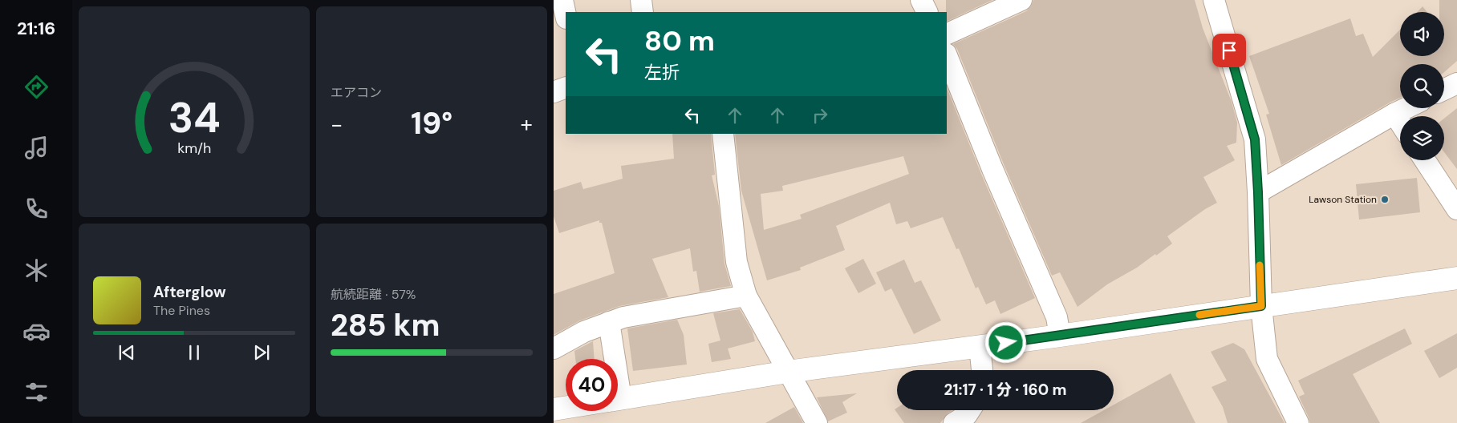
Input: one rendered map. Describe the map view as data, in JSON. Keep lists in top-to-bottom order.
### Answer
{
  "places": ["Lawson Station"],
  "page": {
    "tabs": "21:16",
    "tile": [
      "エアコン",
      ["航続距離 · 57%", "285 km"]
    ],
    "turn": ["80 m", "左折"],
    "heat": ["−", "19°", "+"],
    "song": ["Afterglow", "The Pines"],
    "limit": "40",
    "trip": "21:17 · 1 分 · 160 m",
    "gauge": ["34", "km/h"]
  }
}
